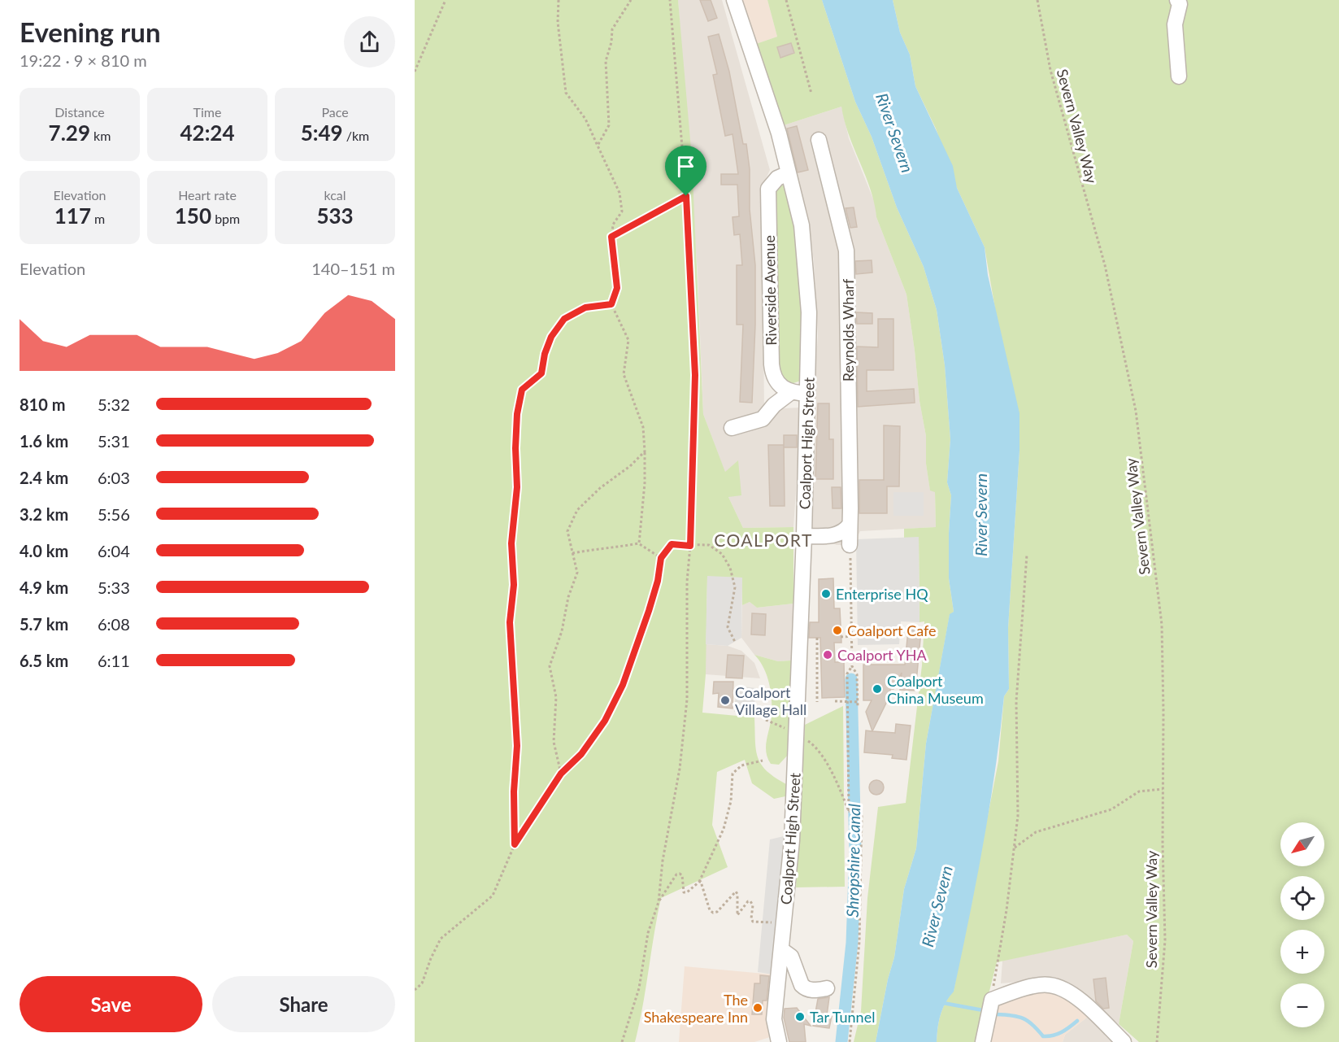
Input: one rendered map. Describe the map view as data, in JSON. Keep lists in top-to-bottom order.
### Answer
{
  "streets": {
    "street": ["Riverside Avenue", "Reynolds Wharf", "Coalport High Street"],
    "path": ["Severn Valley Way"]
  },
  "crossings": [
    ["Riverside Avenue", "Coalport High Street"]
  ],
  "districts": ["COALPORT"],
  "water": ["River Severn", "Shropshire Canal"],
  "places": [
    "Enterprise HQ",
    "Coalport Cafe",
    "Coalport YHA",
    "Coalport China Museum",
    "Coalport Village Hall",
    "The Shakespeare Inn",
    "Tar Tunnel"
  ],
  "north": "bottom left",
  "page": {
    "heading": ["Evening run", "19:22 · 9 × 810 m"],
    "stats": [
      ["Distance", "7.29 km"],
      ["Time", "42:24"],
      ["Pace", "5:49 /km"],
      ["Elevation", "117 m"],
      ["Heart rate", "150 bpm"],
      ["kcal", "533"]
    ],
    "chart": ["Elevation", "140–151 m"],
    "list": [
      {
        "name": "810 m",
        "note": "5:32"
      },
      {
        "name": "1.6 km",
        "note": "5:31"
      },
      {
        "name": "2.4 km",
        "note": "6:03"
      },
      {
        "name": "3.2 km",
        "note": "5:56"
      },
      {
        "name": "4.0 km",
        "note": "6:04"
      },
      {
        "name": "4.9 km",
        "note": "5:33"
      },
      {
        "name": "5.7 km",
        "note": "6:08"
      },
      {
        "name": "6.5 km",
        "note": "6:11"
      }
    ],
    "map_buttons": ["+", "−"],
    "buttons": ["Save", "Share"]
  }
}
